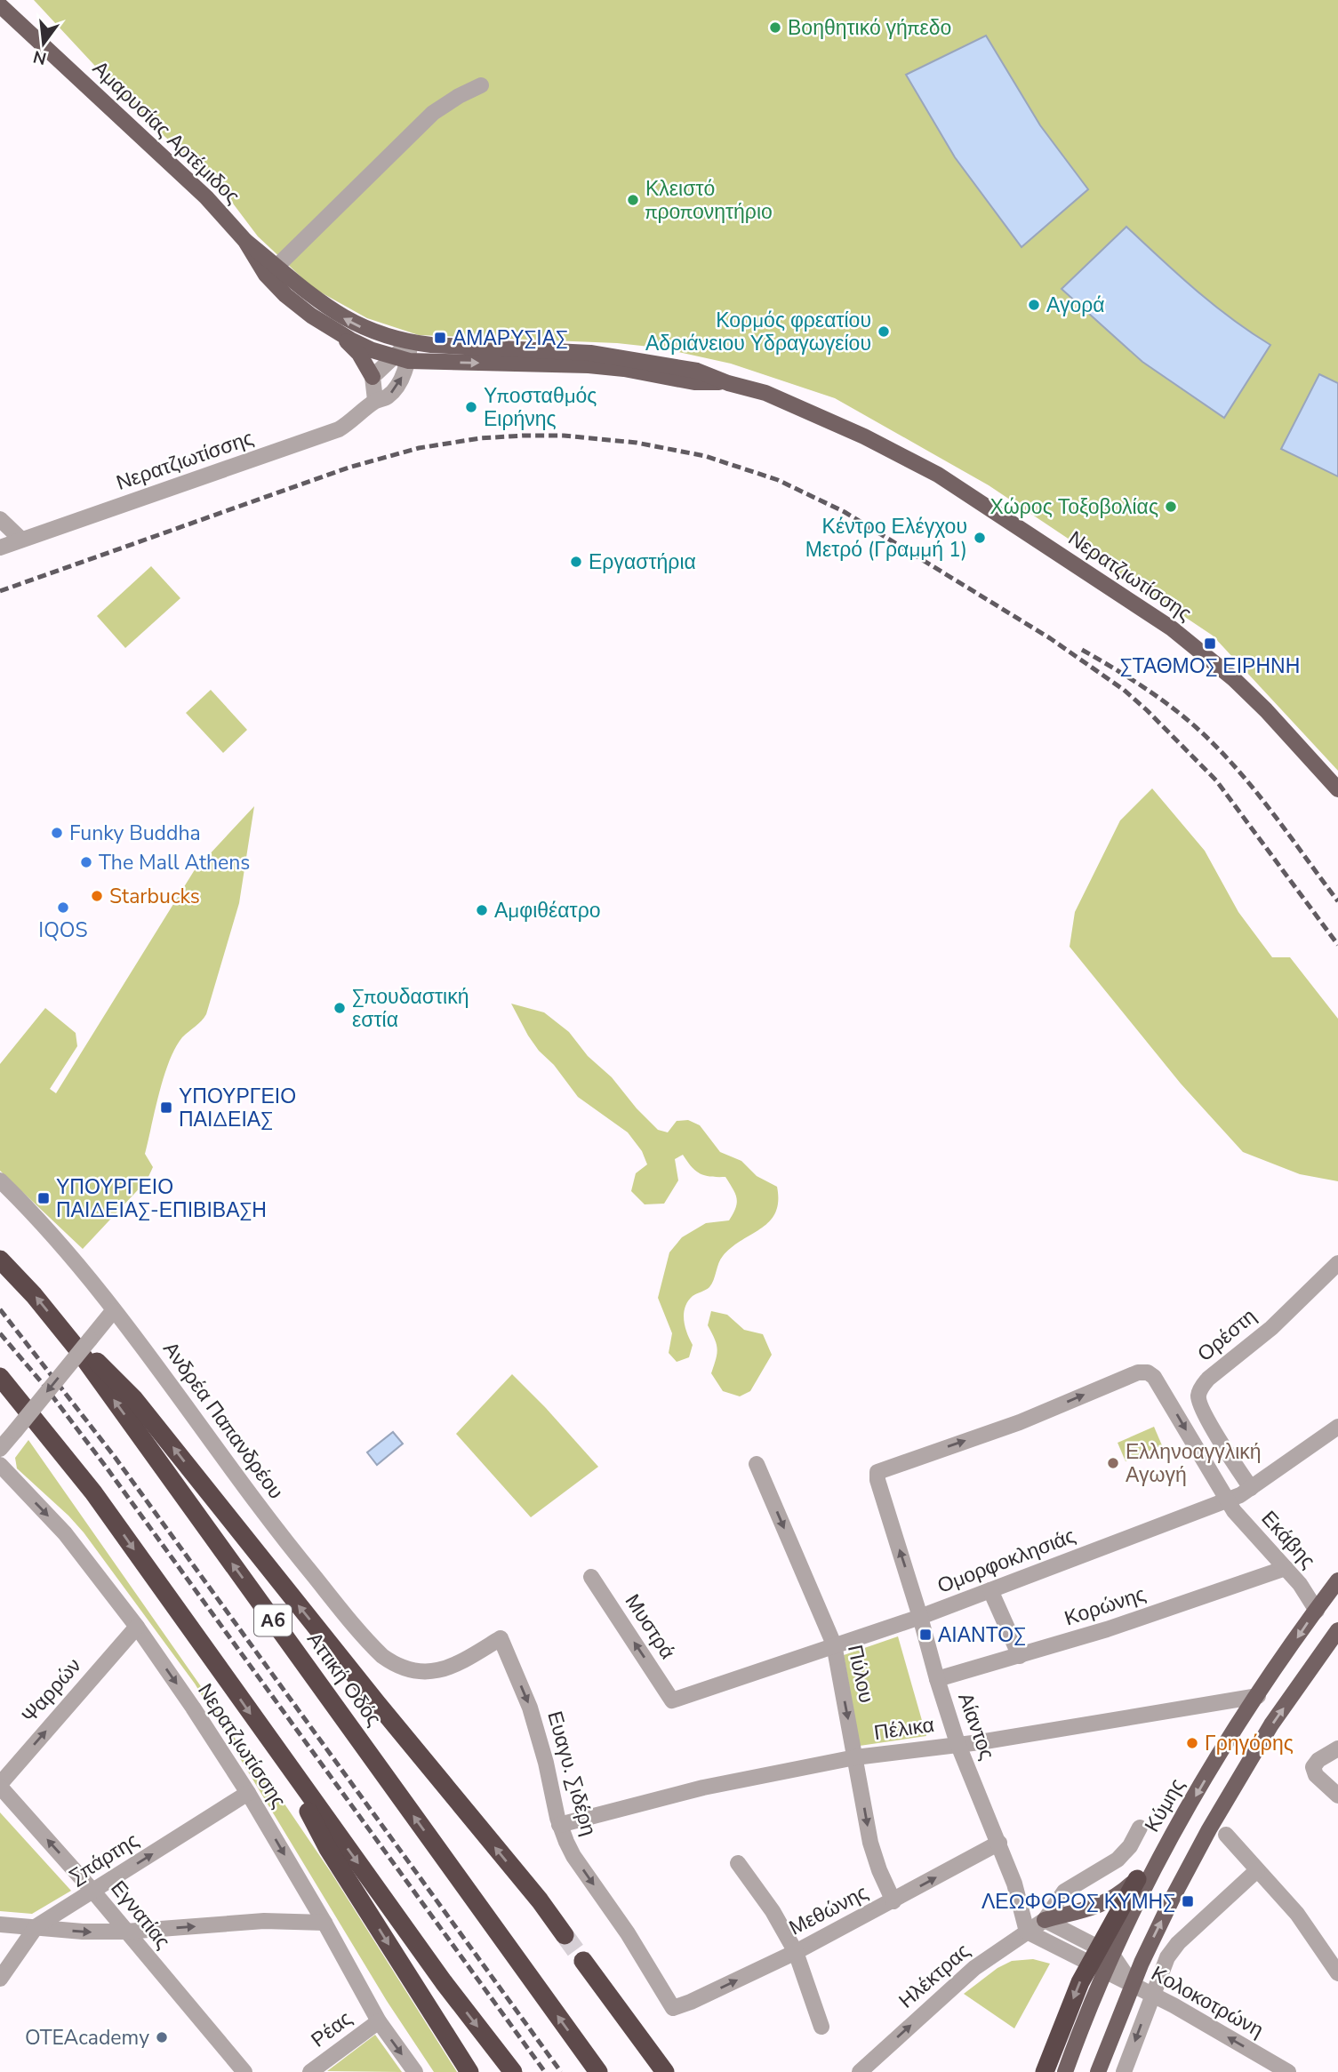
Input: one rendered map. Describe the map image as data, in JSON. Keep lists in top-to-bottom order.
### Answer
{
  "streets": {
    "highway": ["Α6", "Αττική Οδός"],
    "main road": ["Αμαρυσίας Αρτέμιδος", "Νερατζιωτίσσης", "Κύμης"],
    "street": [
      "Ορέστη",
      "Ανδρέα Παπανδρέου",
      "Εκάβης",
      "Ομορφοκλησιάς",
      "Κορώνης",
      "Μυστρά",
      "Πύλου",
      "Ψαρρών",
      "Αίαντος",
      "Πέλικα",
      "Ευαγυ. Σιδέρη",
      "Σπάρτης",
      "Μεθώνης",
      "Εγνατίας",
      "Ηλέκτρας",
      "Κολοκοτρώνη",
      "Ρέας"
    ]
  },
  "crossings": [
    ["Αμαρυσίας Αρτέμιδος", "Νερατζιωτίσσης"],
    ["Νερατζιωτίσσης", "Ψαρρών"],
    ["Νερατζιωτίσσης", "Σπάρτης"],
    ["Νερατζιωτίσσης", "Ρέας"],
    ["Ορέστη", "Ομορφοκλησιάς"],
    ["Ανδρέα Παπανδρέου", "Ευαγυ. Σιδέρη"],
    ["Εκάβης", "Ομορφοκλησιάς"],
    ["Εκάβης", "Κορώνης"],
    ["Εκάβης", "Αίαντος"],
    ["Εκάβης", "Κύμης"],
    ["Ομορφοκλησιάς", "Μυστρά"],
    ["Ομορφοκλησιάς", "Πύλου"],
    ["Ομορφοκλησιάς", "Αίαντος"],
    ["Κορώνης", "Αίαντος"],
    ["Πύλου", "Πέλικα"],
    ["Πύλου", "Μεθώνης"],
    ["Ψαρρών", "Εγνατίας"],
    ["Αίαντος", "Πέλικα"],
    ["Αίαντος", "Μεθώνης"],
    ["Αίαντος", "Ηλέκτρας"],
    ["Πέλικα", "Ευαγυ. Σιδέρη"],
    ["Πέλικα", "Κύμης"],
    ["Ευαγυ. Σιδέρη", "Μεθώνης"],
    ["Κύμης", "Κολοκοτρώνη"],
    ["Σπάρτης", "Εγνατίας"]
  ],
  "one_way": [
    "Εκάβης",
    "Μυστρά",
    "Πύλου",
    "Ψαρρών",
    "Ευαγυ. Σιδέρη",
    "Σπάρτης",
    "Μεθώνης",
    "Εγνατίας",
    "Ηλέκτρας"
  ],
  "places": {
    "other": [
      "Βοηθητικό γήπεδο",
      "Κλειστό προπονητήριο",
      "Αγορά",
      "Κορμός φρεατίου Αδριάνειου Υδραγωγείου",
      "Υποσταθμός Ειρήνης",
      "Χώρος Τοξοβολίας",
      "Κέντρο Ελέγχου Μετρό (Γραμμή 1)",
      "Εργαστήρια",
      "Funky Buddha",
      "The Mall Athens",
      "Starbucks",
      "IQOS",
      "Αμφιθέατρο",
      "Σπουδαστική εστία",
      "Ελληνοαγγλική Αγωγή",
      "Γρηγόρης",
      "OTEAcademy"
    ],
    "transit": [
      "ΑΜΑΡΥΣΙΑΣ",
      "ΣΤΑΘΜΟΣ ΕΙΡΗΝΗ",
      "ΥΠΟΥΡΓΕΙΟ ΠΑΙΔΕΙΑΣ",
      "ΥΠΟΥΡΓΕΙΟ ΠΑΙΔΕΙΑΣ-ΕΠΙΒΙΒΑΣΗ",
      "ΑΙΑΝΤΟΣ",
      "ΛΕΩΦΟΡΟΣ ΚΥΜΗΣ"
    ]
  },
  "north": "bottom"
}
